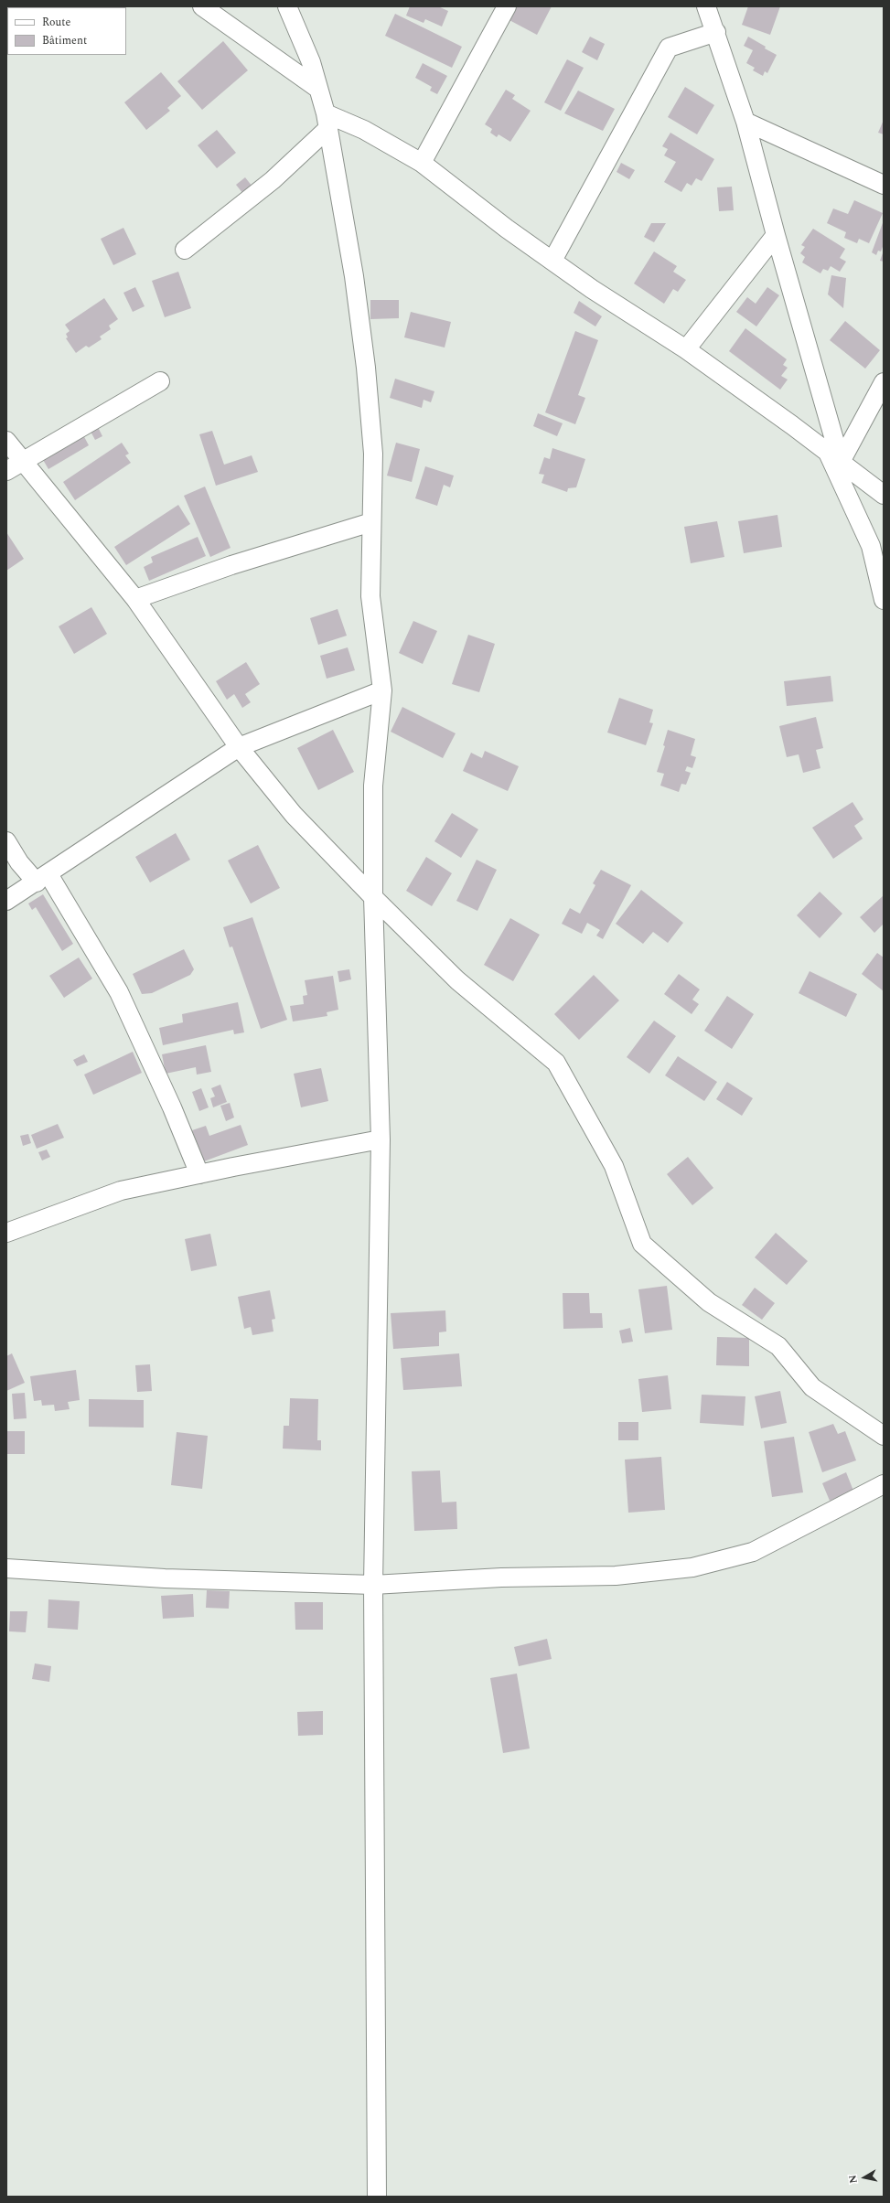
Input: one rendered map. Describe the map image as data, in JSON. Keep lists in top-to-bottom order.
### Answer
{
  "legend": ["Route", "Bâtiment"],
  "north": "left"
}
